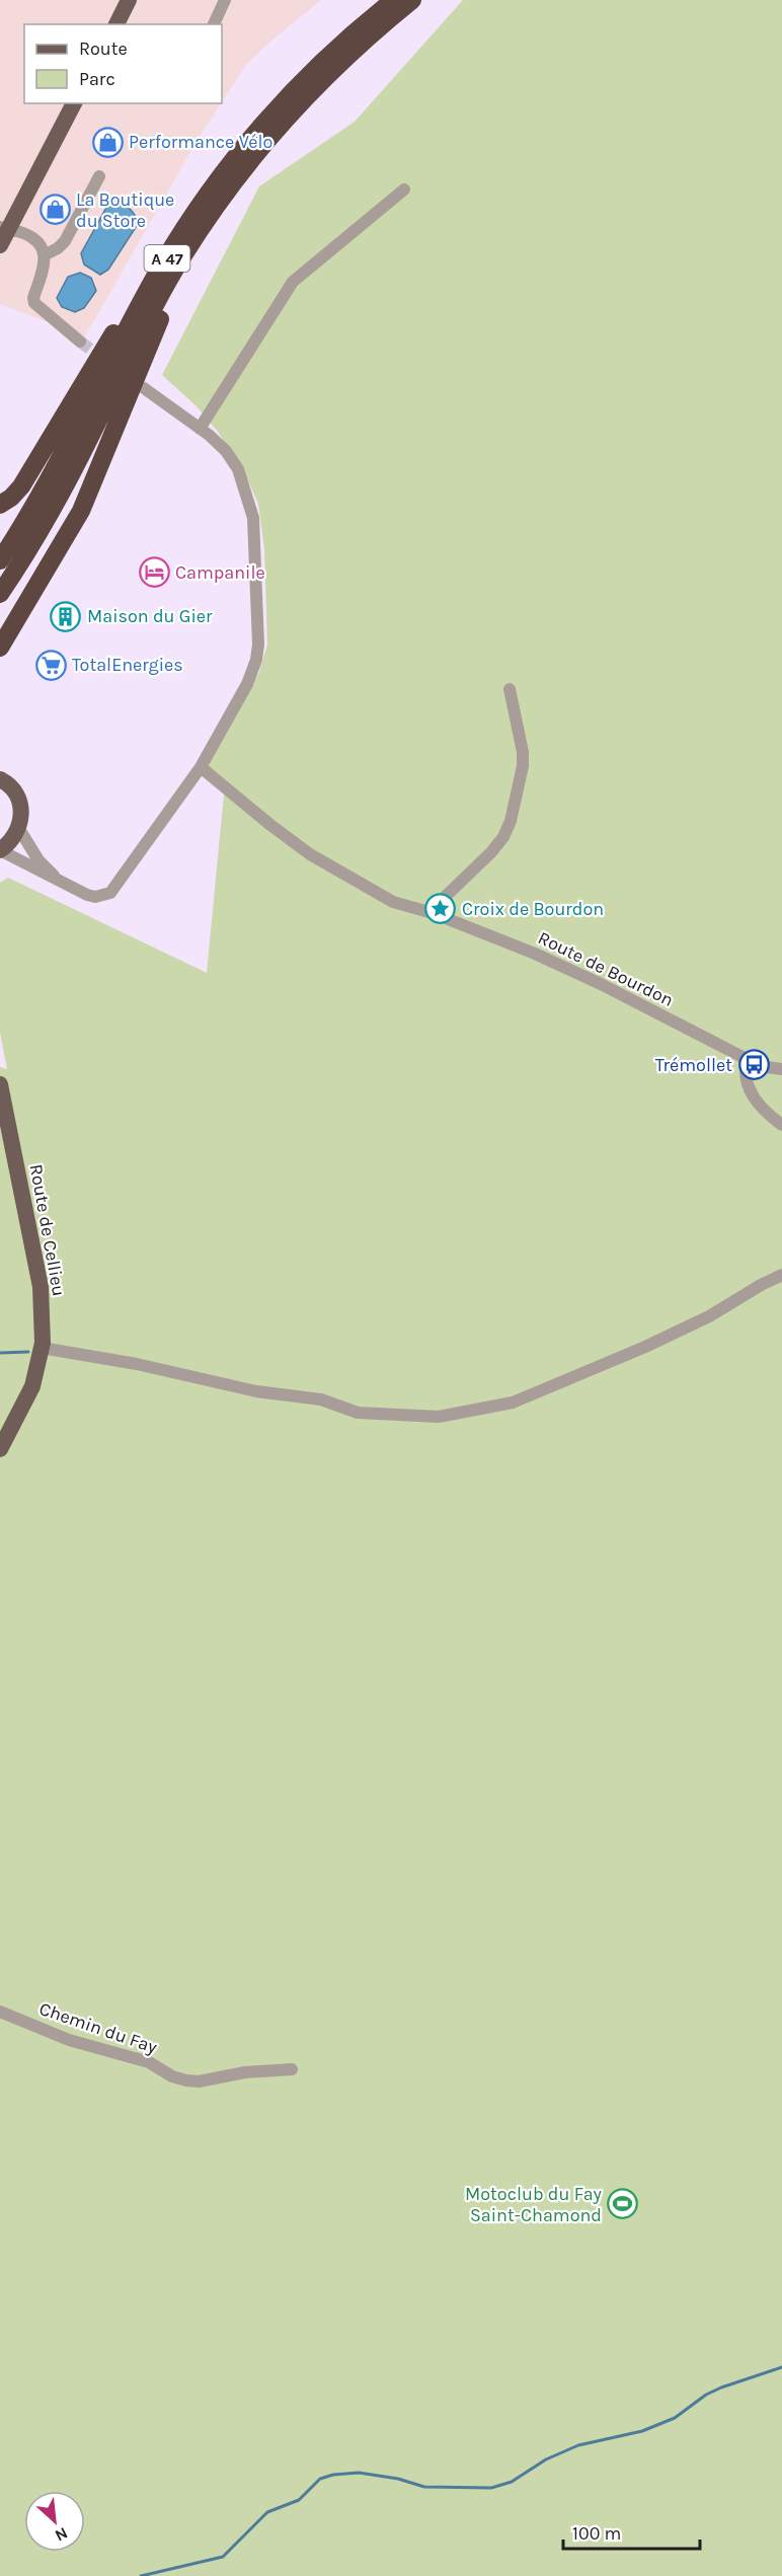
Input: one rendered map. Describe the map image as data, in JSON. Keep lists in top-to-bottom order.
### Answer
{
  "streets": {
    "highway": ["A 47"],
    "main road": ["Route de Cellieu"],
    "street": ["Route de Bourdon", "Chemin du Fay"]
  },
  "places": {
    "shop": ["Performance Vélo", "La Boutique du Store"],
    "hotel": ["Campanile"],
    "building": ["Maison du Gier"],
    "supermarket": ["TotalEnergies"],
    "place": ["Croix de Bourdon"],
    "bus stop": ["Trémollet"],
    "sports": ["Motoclub du Fay Saint-Chamond"]
  },
  "legend": ["Route", "Parc"],
  "scale_bar": "100 m",
  "north": "bottom right"
}
